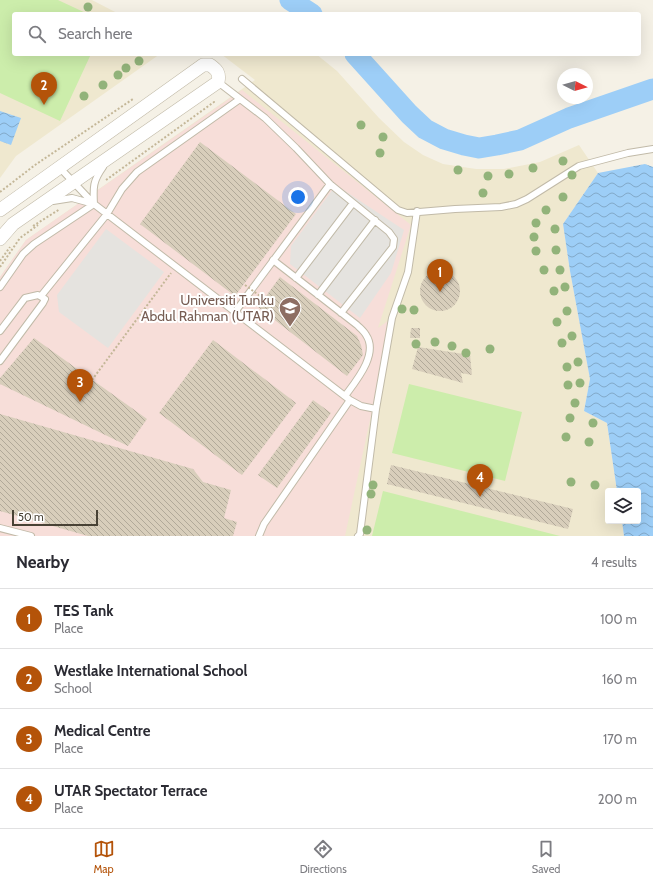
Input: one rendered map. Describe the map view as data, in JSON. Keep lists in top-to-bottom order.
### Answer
{
  "places": {
    "school or university": ["Universiti Tunku Abdul Rahman (UTAR)"]
  },
  "scale_bar": "50 m",
  "north": "right",
  "page": {
    "search": "Search here",
    "pins": [
      "2",
      "1",
      "3",
      "4"
    ],
    "scale": "50 m",
    "heading": ["Nearby", "4 results"],
    "list": [
      {
        "mark": "1",
        "name": "TES Tank",
        "note": "Place",
        "value": "100 m"
      },
      {
        "mark": "2",
        "name": "Westlake International School",
        "note": "School",
        "value": "160 m"
      },
      {
        "mark": "3",
        "name": "Medical Centre",
        "note": "Place",
        "value": "170 m"
      },
      {
        "mark": "4",
        "name": "UTAR Spectator Terrace",
        "note": "Place",
        "value": "200 m"
      }
    ],
    "nav": ["Map", "Directions", "Saved"]
  }
}
